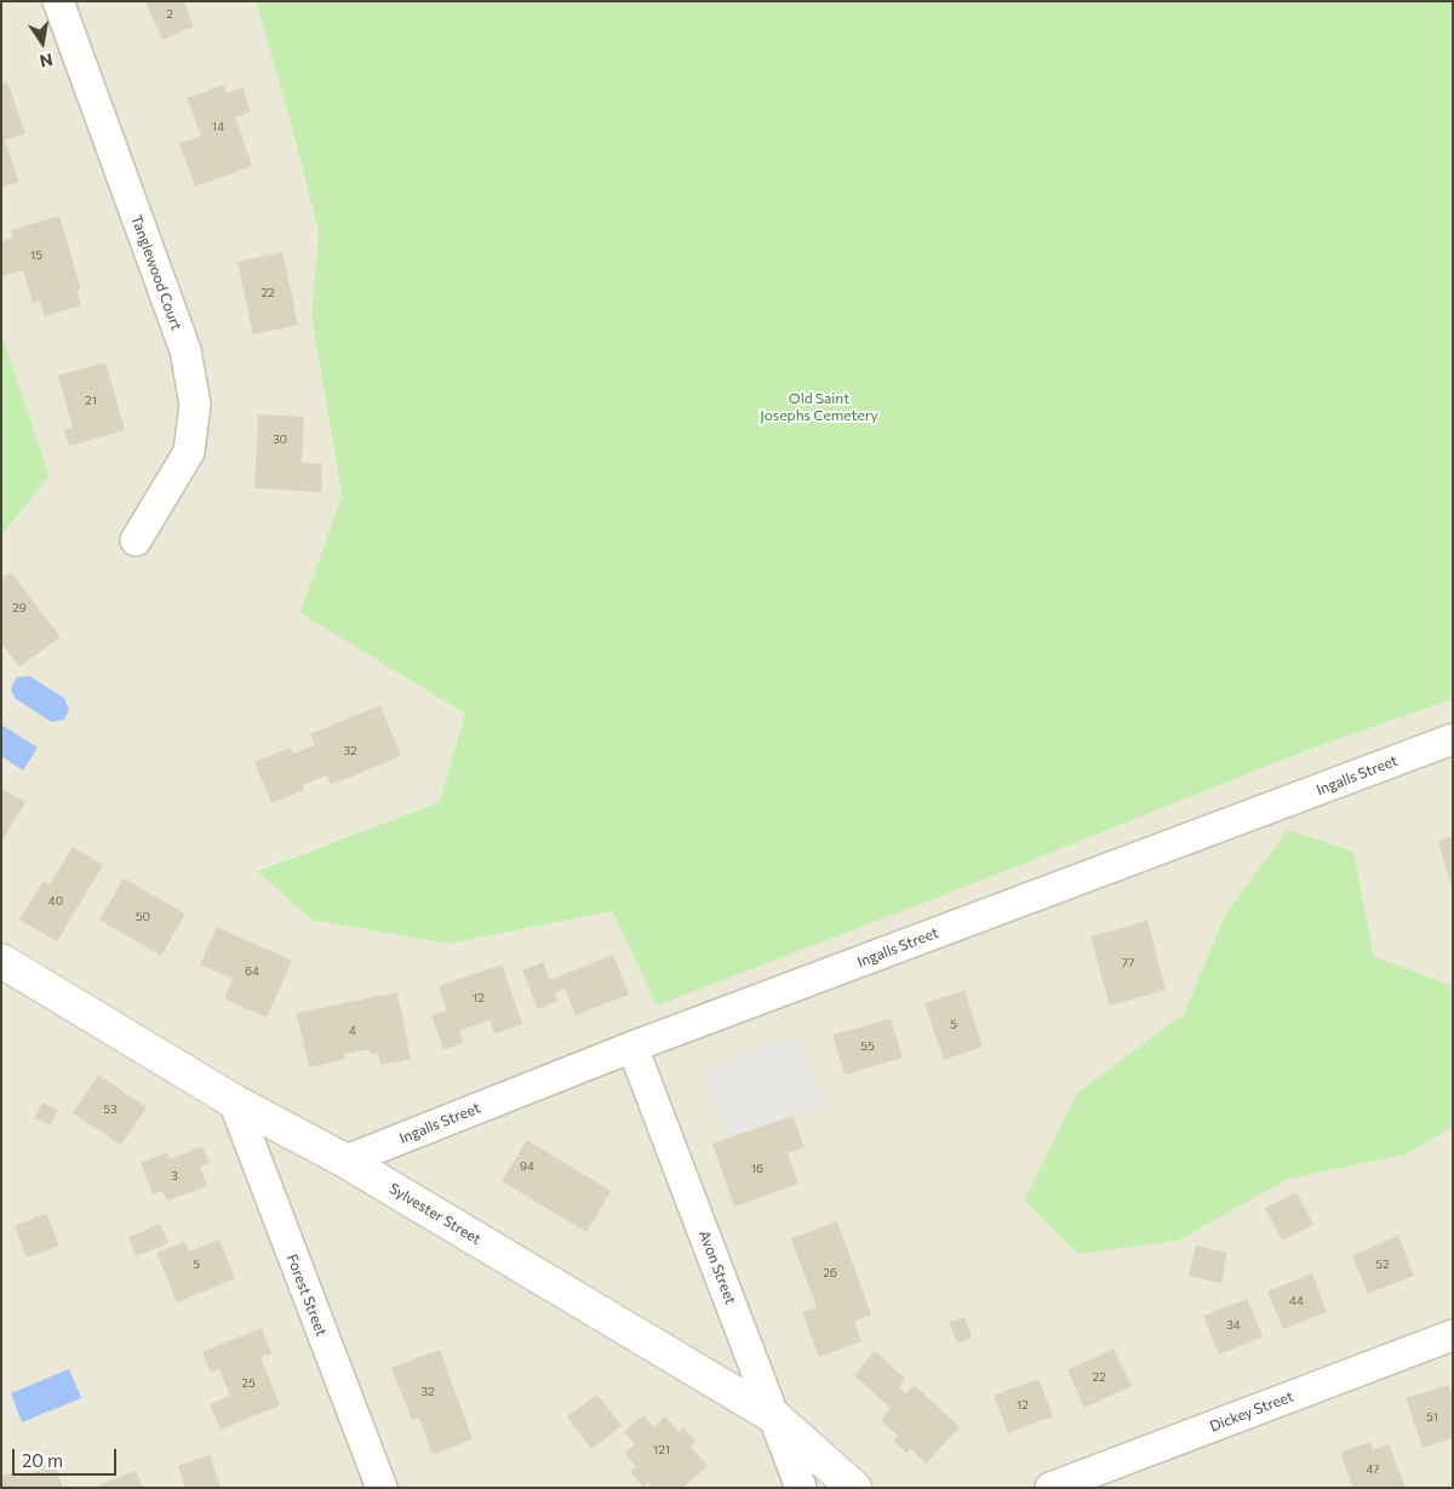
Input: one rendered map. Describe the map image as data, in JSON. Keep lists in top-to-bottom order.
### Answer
{
  "streets": {
    "street": [
      "Tanglewood Court",
      "Ingalls Street",
      "Sylvester Street",
      "Avon Street",
      "Forest Street",
      "Dickey Street"
    ]
  },
  "crossings": [
    ["Ingalls Street", "Sylvester Street"],
    ["Ingalls Street", "Avon Street"],
    ["Sylvester Street", "Avon Street"],
    ["Sylvester Street", "Forest Street"]
  ],
  "parks": ["Old Saint Josephs Cemetery"],
  "house_numbers": [
    "2",
    "14",
    "15",
    "22",
    "21",
    "30",
    "29",
    "32",
    "40",
    "50",
    "77",
    "64",
    "12",
    "5",
    "4",
    "55",
    "53",
    "94",
    "16",
    "3",
    "5",
    "52",
    "26",
    "44",
    "34",
    "22",
    "25",
    "32",
    "12",
    "51",
    "121",
    "47"
  ],
  "scale_bar": "20 m",
  "north": "bottom"
}
